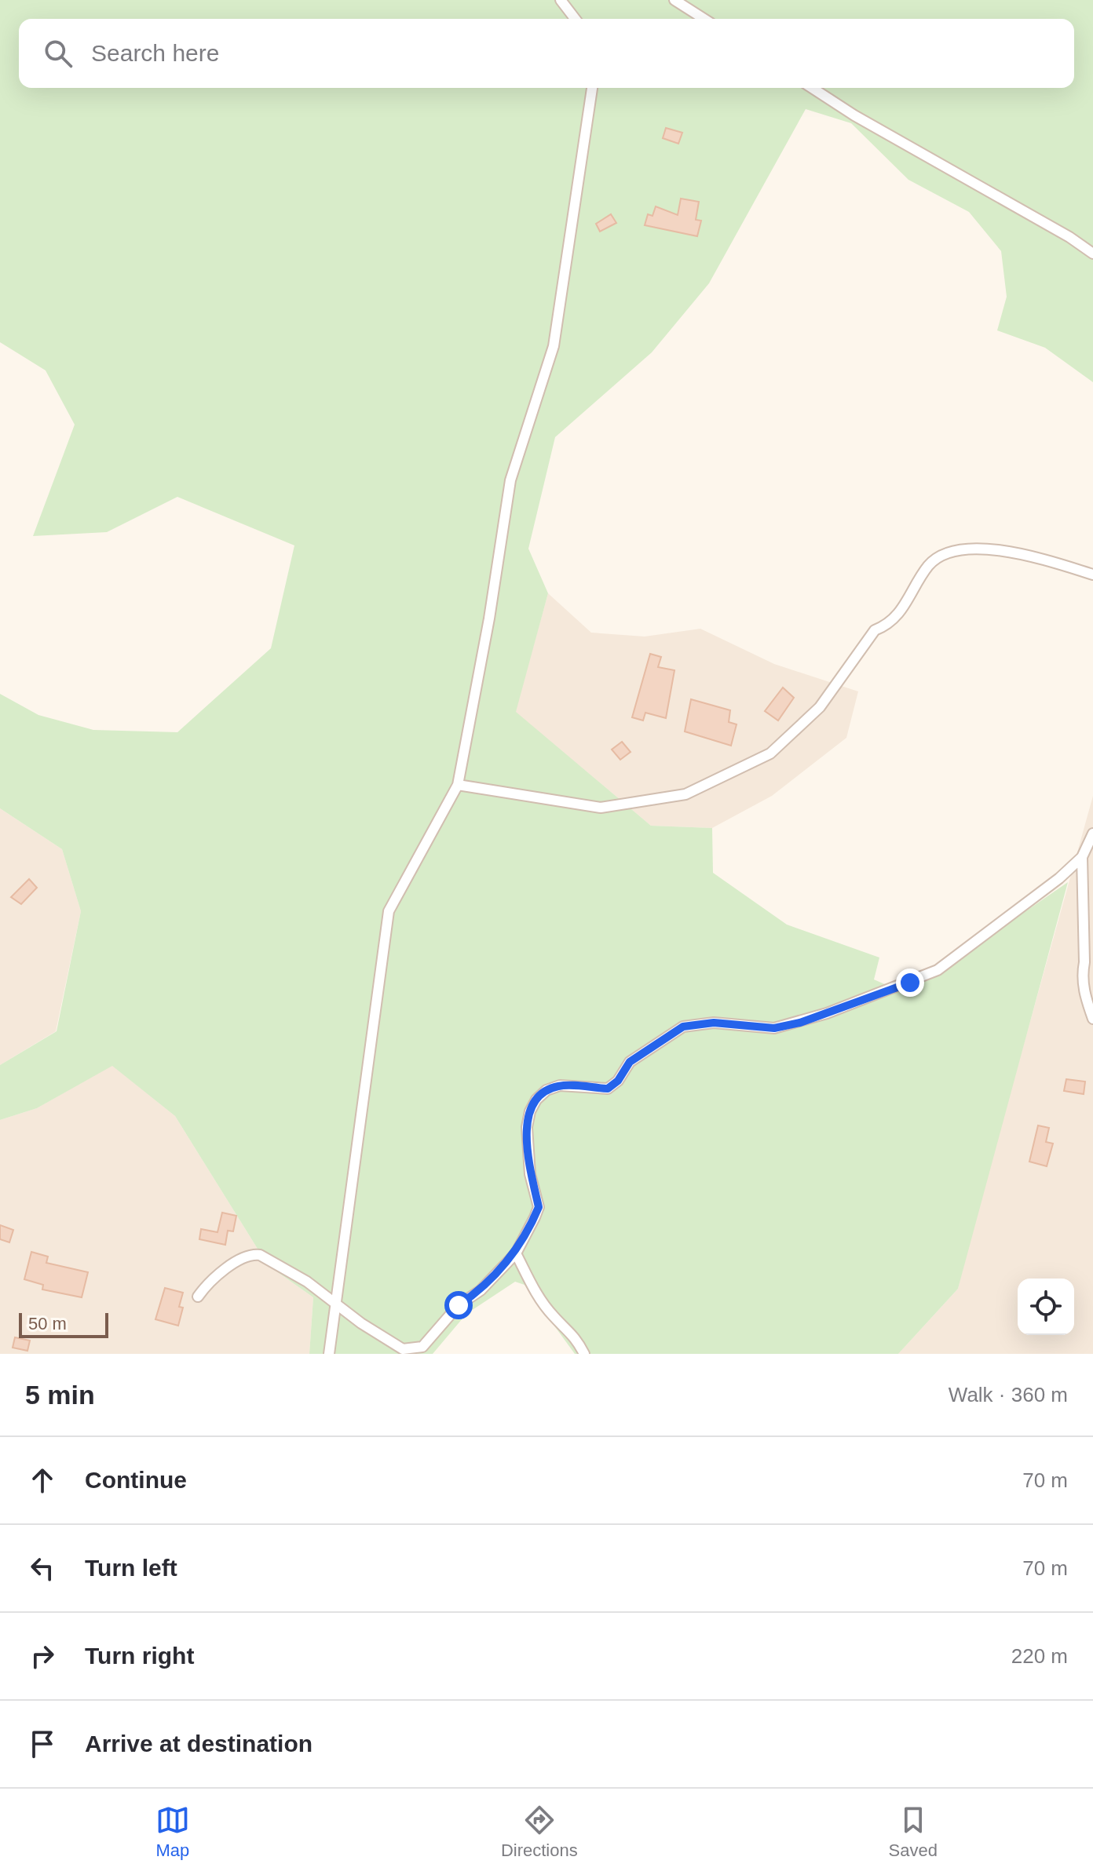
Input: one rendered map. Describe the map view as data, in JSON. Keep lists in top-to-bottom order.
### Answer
{
  "scale_bar": "50 m",
  "page": {
    "search": "Search here",
    "scale": "50 m",
    "heading": ["5 min", "Walk · 360 m"],
    "list": [
      ["Continue", "70 m"],
      ["Turn left", "70 m"],
      ["Turn right", "220 m"],
      "Arrive at destination"
    ],
    "nav": ["Map", "Directions", "Saved"]
  }
}
